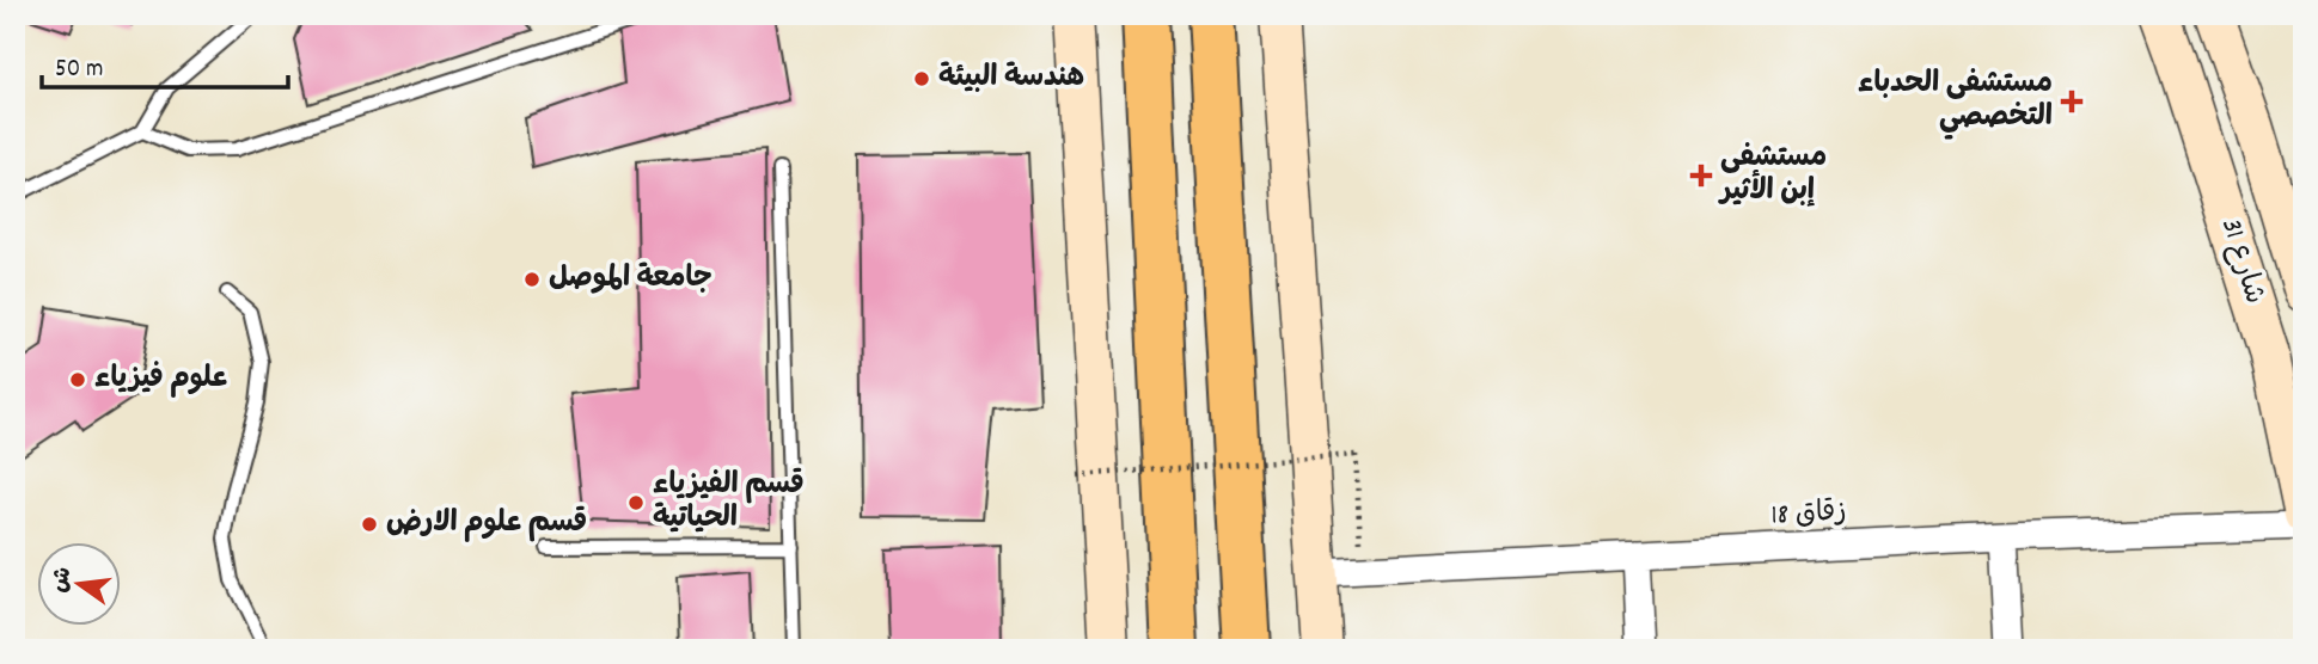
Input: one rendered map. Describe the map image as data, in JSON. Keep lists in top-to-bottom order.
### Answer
{
  "streets": {
    "main road": ["شارع 31"],
    "street": ["زقاق 18"]
  },
  "places": {
    "other": [
      "هندسة البيئة",
      "جامعة الموصل",
      "علوم فيزياء",
      "قسم الفيزياء الحياتية",
      "قسم علوم الارض"
    ],
    "health": ["مستشفى الحدباء التخصصي", "مستشفى إبن الأثير"]
  },
  "scale_bar": "50 m",
  "north": "left"
}
